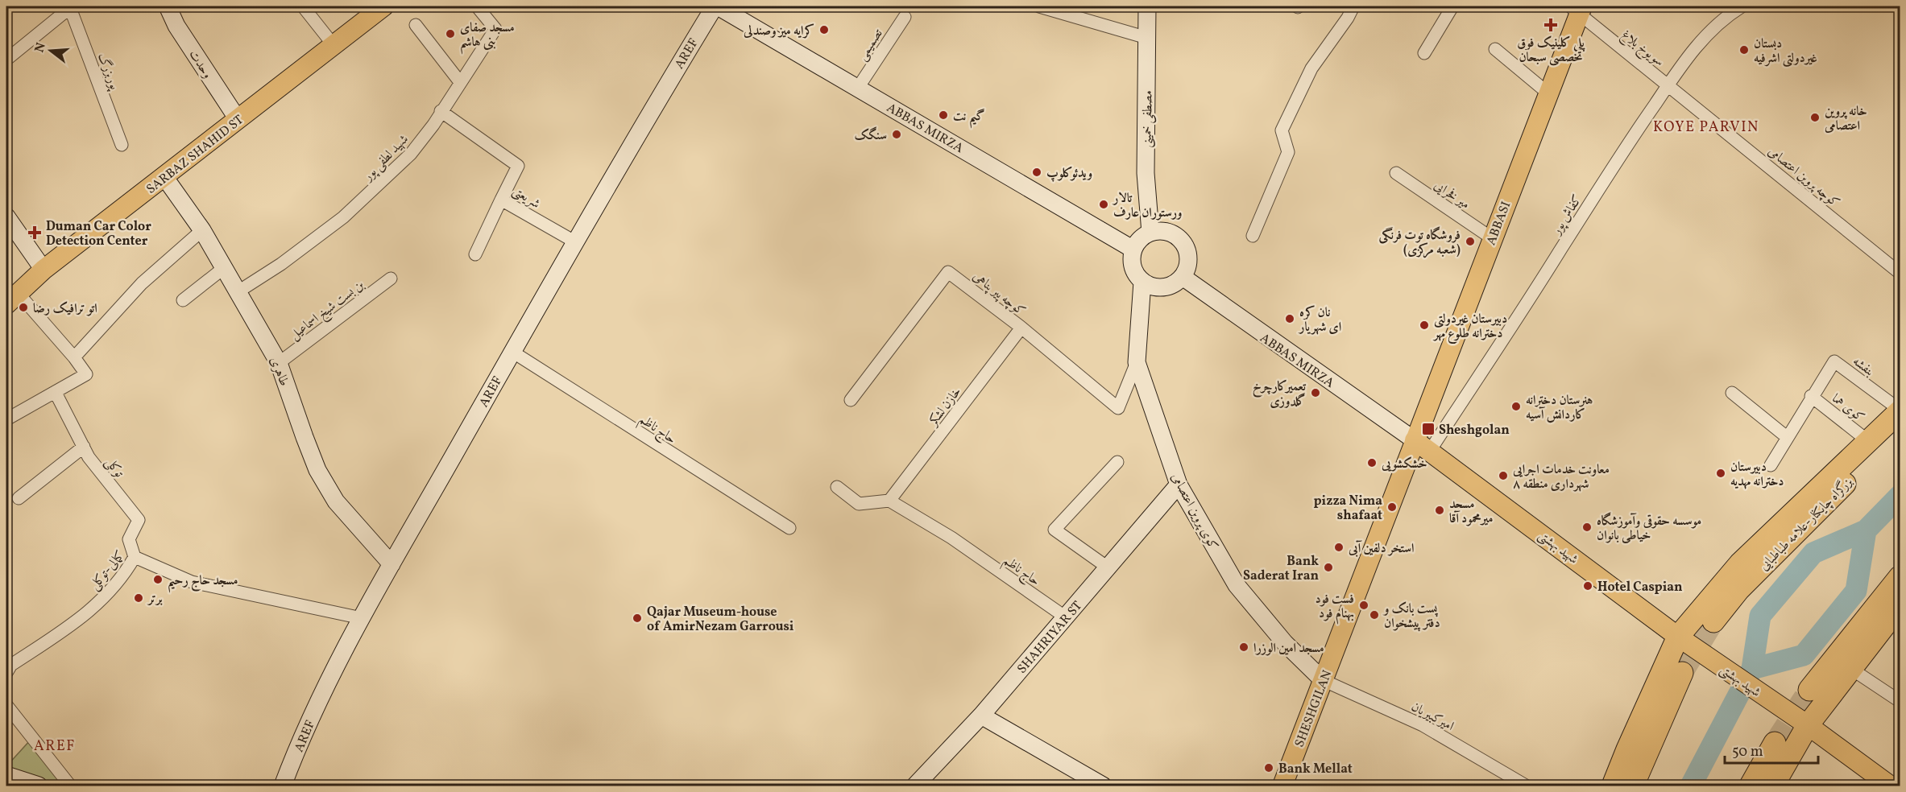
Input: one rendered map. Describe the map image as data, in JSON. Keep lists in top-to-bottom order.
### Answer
{
  "streets": {
    "highway": ["بزرگراه چایکنار-علامه طباطبایی"],
    "main road": [
      "AREF",
      "وحدت",
      "مصطفی خمینی",
      "ABBAS MIRZA",
      "SARBAZ SHAHID ST",
      "ABBASI",
      "طاهری",
      "کوی پروین اعتصامی",
      "شهید بهشتى",
      "SHAHRIYAR ST",
      "شهید بهشتی",
      "SHESHGILAN"
    ],
    "street": [
      "تصمیمی",
      "سویوخ بلاغ",
      "پوربزرگ",
      "شهید لطفی پور",
      "کوچه پروین اعتصامی",
      "میر فخرایی",
      "شریعتی",
      "کفاش پور",
      "کوچه پیر پناهی",
      "بن بست شیخ اسماعیل",
      "بنفشه",
      "خازن لشکر",
      "کوی هما",
      "حاج ناظم",
      "توکلی",
      "کمالی-توکلی",
      "امیرکبیریان"
    ]
  },
  "crossings": [
    ["تصمیمی", "ABBAS MIRZA"],
    ["سویوخ بلاغ", "کوچه پروین اعتصامی"],
    ["سویوخ بلاغ", "کفاش پور"],
    ["سویوخ بلاغ", "ABBASI"],
    ["AREF", "ABBAS MIRZA"],
    ["AREF", "شریعتی"],
    ["AREF", "طاهری"],
    ["AREF", "حاج ناظم"],
    ["AREF", "کمالی-توکلی"],
    ["وحدت", "SARBAZ SHAHID ST"],
    ["مصطفی خمینی", "ABBAS MIRZA"],
    ["مصطفی خمینی", "کوی پروین اعتصامی"],
    ["ABBAS MIRZA", "کفاش پور"],
    ["ABBAS MIRZA", "ABBASI"],
    ["ABBAS MIRZA", "کوی پروین اعتصامی"],
    ["ABBAS MIRZA", "شهید بهشتى"],
    ["ABBAS MIRZA", "SHESHGILAN"],
    ["SARBAZ SHAHID ST", "طاهری"],
    ["شهید لطفی پور", "شریعتی"],
    ["شهید لطفی پور", "طاهری"],
    ["کوچه پروین اعتصامی", "کفاش پور"],
    ["میر فخرایی", "ABBASI"],
    ["کفاش پور", "ABBASI"],
    ["کفاش پور", "شهید بهشتى"],
    ["کفاش پور", "SHESHGILAN"],
    ["ABBASI", "شهید بهشتى"],
    ["ABBASI", "SHESHGILAN"],
    ["کوچه پیر پناهی", "خازن لشکر"],
    ["کوچه پیر پناهی", "کوی پروین اعتصامی"],
    ["بن بست شیخ اسماعیل", "طاهری"],
    ["بنفشه", "کوی هما"],
    ["خازن لشکر", "حاج ناظم"],
    ["حاج ناظم", "SHAHRIYAR ST"],
    ["توکلی", "کمالی-توکلی"],
    ["کوی پروین اعتصامی", "SHAHRIYAR ST"],
    ["کوی پروین اعتصامی", "SHESHGILAN"],
    ["کوی پروین اعتصامی", "امیرکبیریان"],
    ["شهید بهشتى", "شهید بهشتی"],
    ["شهید بهشتى", "SHESHGILAN"],
    ["SHESHGILAN", "امیرکبیریان"]
  ],
  "districts": ["KOYE PARVIN", "AREF"],
  "places": {
    "health": ["پلی کلینیک فوق تخصصی سبحان", "Duman Car Color Detection Center"],
    "other": [
      "کرایه میز وصندلی",
      "مسجد صفای بنی هاشم",
      "دبستان غیردولتی اشرفیه",
      "گیم نت",
      "خانه پروین اعتصامی",
      "سنگک",
      "ویدئوکلوپ",
      "تالار ورستوران عارف",
      "فروشگاه توت فرنگی (شعبه مرکزی)",
      "اتو ترافیک رضا",
      "نان کره ای شهریار",
      "دبیرستان غیردولتی دخترانه طلوع مهر",
      "تعمیرکارچرخ گلدوزی",
      "هنرستان دخترانه کاردانش آسیه",
      "خشکشویی",
      "دبیرستان دخترانه مهدیه",
      "معاونت خدمات اجرایی شهرداری منطقه ۸",
      "pizza Nima shafaat",
      "مسجد میرمحمود آقا",
      "موسسه حقوقی وآموزشگاه خیاطی بانوان",
      "استخر دلفین آبی",
      "Bank Saderat Iran",
      "مسجد حاج رحیم",
      "Hotel Caspian",
      "برتر",
      "فست فود بهنام فود",
      "پست بانک و دفتر پیشخوان",
      "Qajar Museum-house of AmirNezam Garrousi",
      "مسجد امین الوزرا",
      "Bank Mellat"
    ],
    "transit": ["Sheshgolan"]
  },
  "scale_bar": "50 m",
  "north": "left"
}
